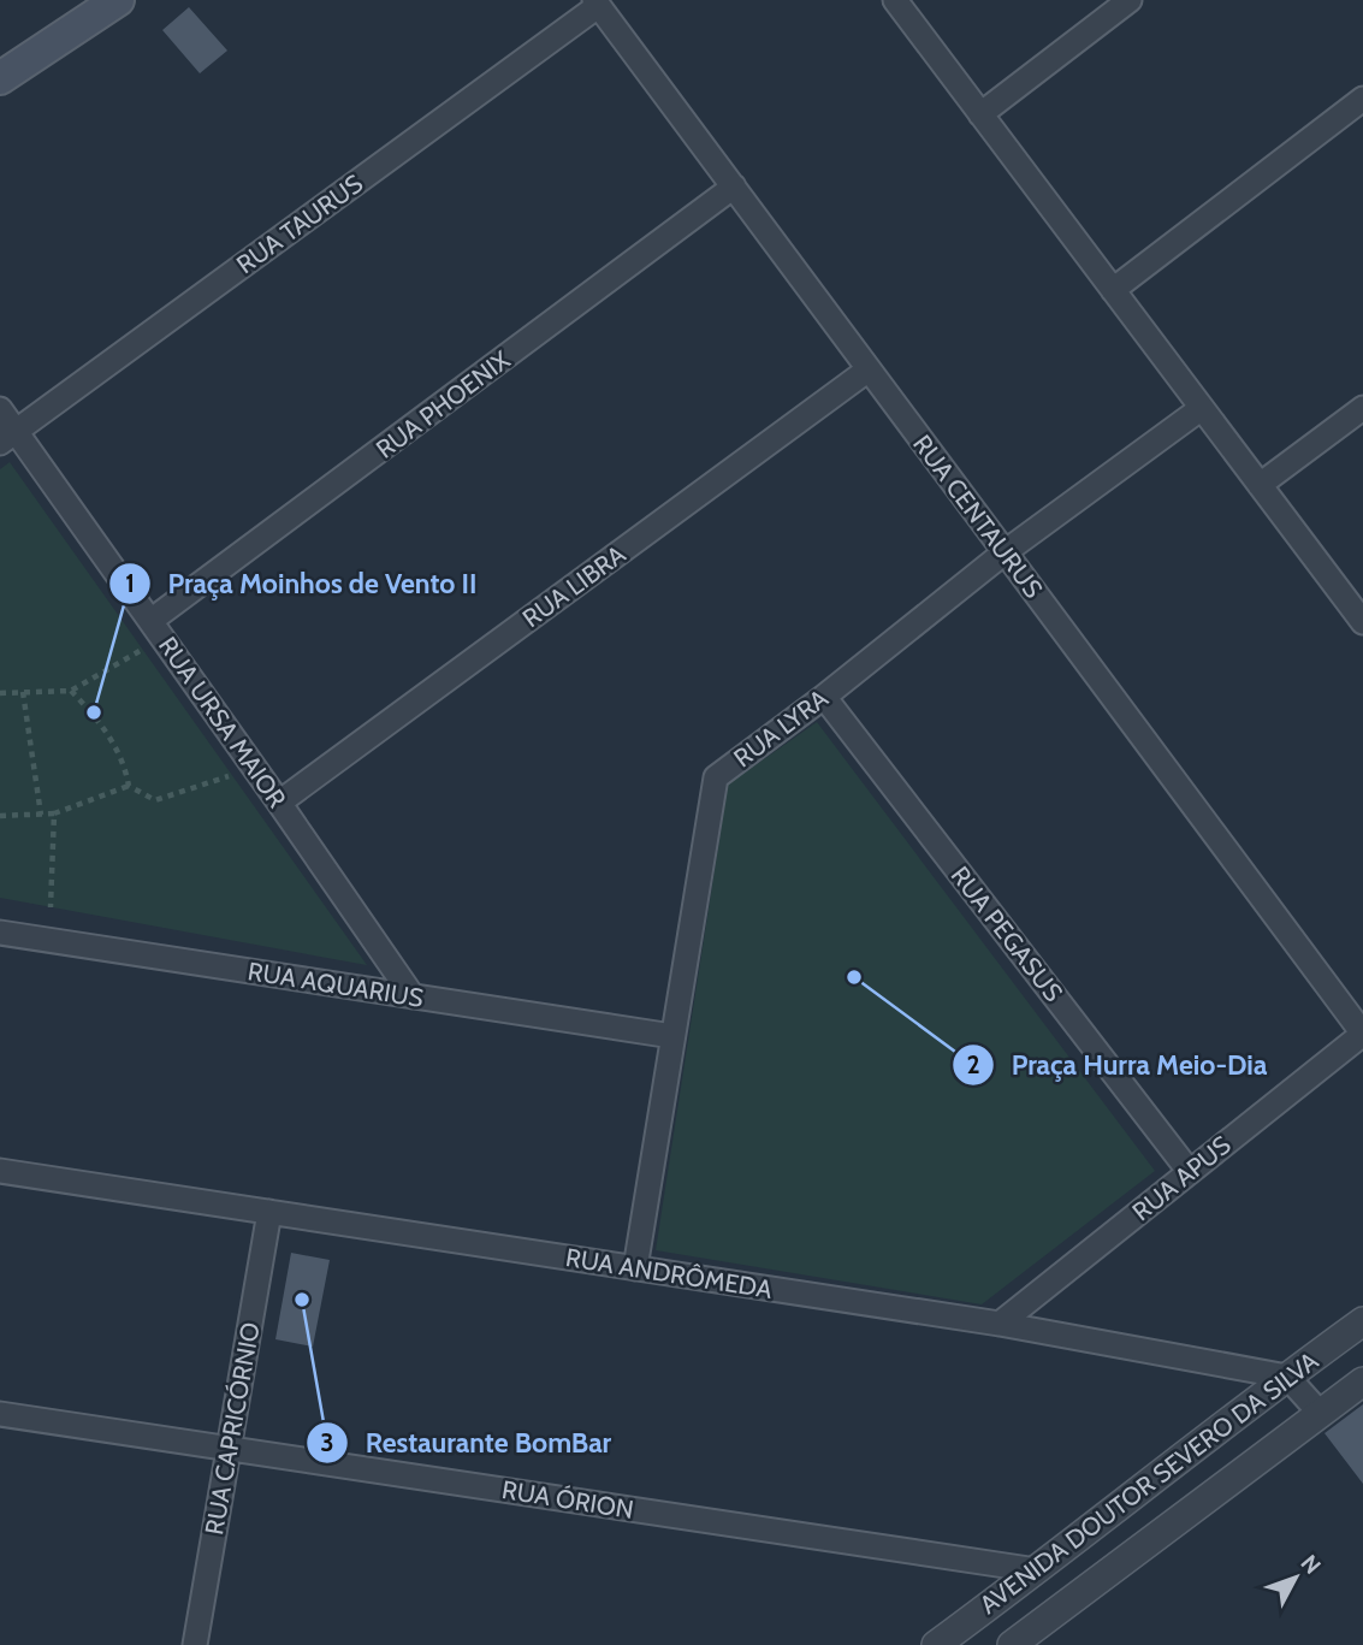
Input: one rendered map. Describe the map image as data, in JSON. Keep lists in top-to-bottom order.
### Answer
{
  "streets": {
    "street": [
      "RUA TAURUS",
      "RUA PHOENIX",
      "RUA CENTAURUS",
      "RUA LIBRA",
      "RUA URSA MAIOR",
      "RUA LYRA",
      "RUA PEGASUS",
      "RUA AQUARIUS",
      "RUA APUS",
      "RUA ANDRÔMEDA",
      "RUA CAPRICÓRNIO",
      "AVENIDA DOUTOR SEVERO DA SILVA",
      "RUA ÓRION"
    ]
  },
  "crossings": [
    ["RUA TAURUS", "RUA CENTAURUS"],
    ["RUA TAURUS", "RUA URSA MAIOR"],
    ["RUA PHOENIX", "RUA CENTAURUS"],
    ["RUA PHOENIX", "RUA URSA MAIOR"],
    ["RUA CENTAURUS", "RUA LIBRA"],
    ["RUA CENTAURUS", "RUA LYRA"],
    ["RUA CENTAURUS", "RUA APUS"],
    ["RUA LIBRA", "RUA URSA MAIOR"],
    ["RUA URSA MAIOR", "RUA AQUARIUS"],
    ["RUA LYRA", "RUA PEGASUS"],
    ["RUA LYRA", "RUA AQUARIUS"],
    ["RUA LYRA", "RUA ANDRÔMEDA"],
    ["RUA PEGASUS", "RUA APUS"],
    ["RUA APUS", "RUA ANDRÔMEDA"],
    ["RUA ANDRÔMEDA", "RUA CAPRICÓRNIO"],
    ["RUA ANDRÔMEDA", "AVENIDA DOUTOR SEVERO DA SILVA"],
    ["RUA CAPRICÓRNIO", "RUA ÓRION"],
    ["AVENIDA DOUTOR SEVERO DA SILVA", "RUA ÓRION"]
  ],
  "places": ["Praça Moinhos de Vento II", "Praça Hurra Meio-Dia", "Restaurante BomBar"],
  "north": "top right"
}
